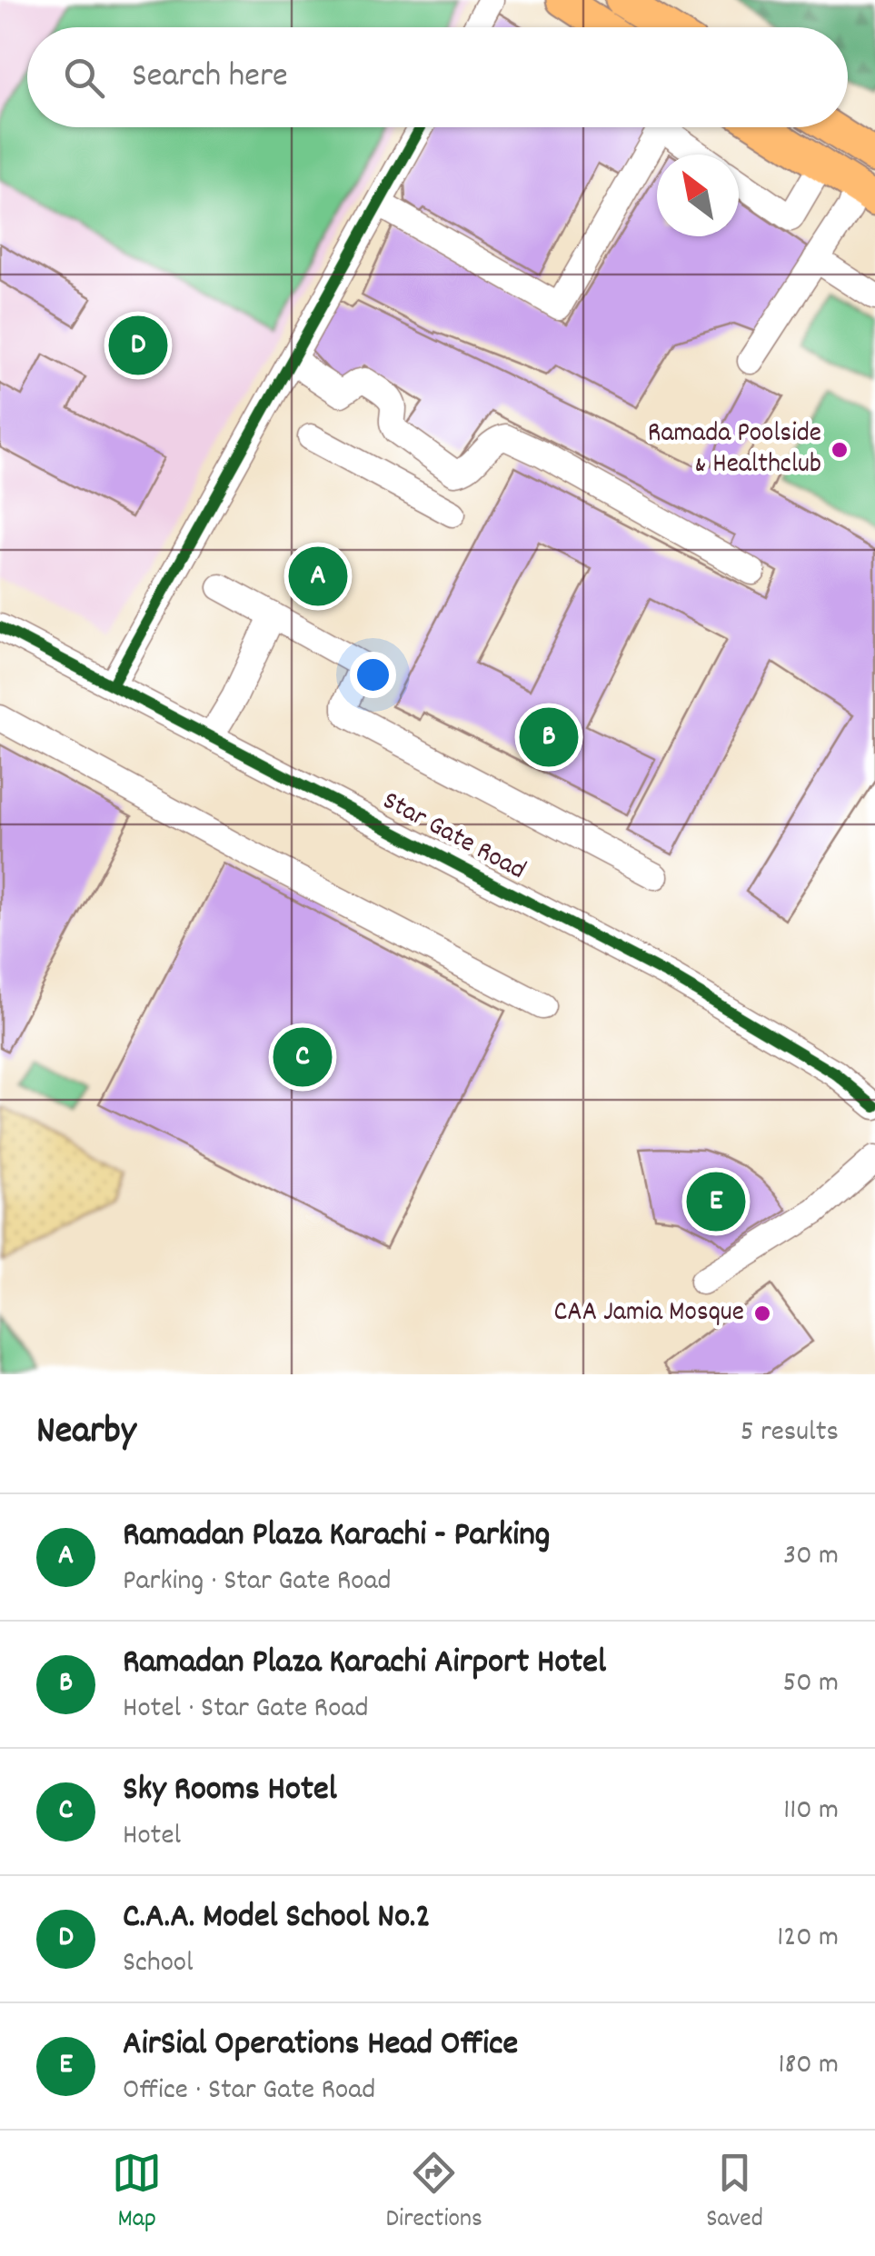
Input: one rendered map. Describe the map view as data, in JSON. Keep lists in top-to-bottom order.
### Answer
{
  "streets": {
    "street": ["Star Gate Road"]
  },
  "places": ["Ramada Poolside & Healthclub", "CAA Jamia Mosque"],
  "north": "top left",
  "page": {
    "search": "Search here",
    "pins": [
      "D",
      "A",
      "B",
      "C",
      "E"
    ],
    "heading": ["Nearby", "5 results"],
    "list": [
      {
        "mark": "A",
        "name": "Ramadan Plaza Karachi - Parking",
        "note": "Parking · Star Gate Road",
        "value": "30 m"
      },
      {
        "mark": "B",
        "name": "Ramadan Plaza Karachi Airport Hotel",
        "note": "Hotel · Star Gate Road",
        "value": "50 m"
      },
      {
        "mark": "C",
        "name": "Sky Rooms Hotel",
        "note": "Hotel",
        "value": "110 m"
      },
      {
        "mark": "D",
        "name": "C.A.A. Model School No.2",
        "note": "School",
        "value": "120 m"
      },
      {
        "mark": "E",
        "name": "AirSial Operations Head Office",
        "note": "Office · Star Gate Road",
        "value": "180 m"
      }
    ],
    "nav": ["Map", "Directions", "Saved"]
  }
}
